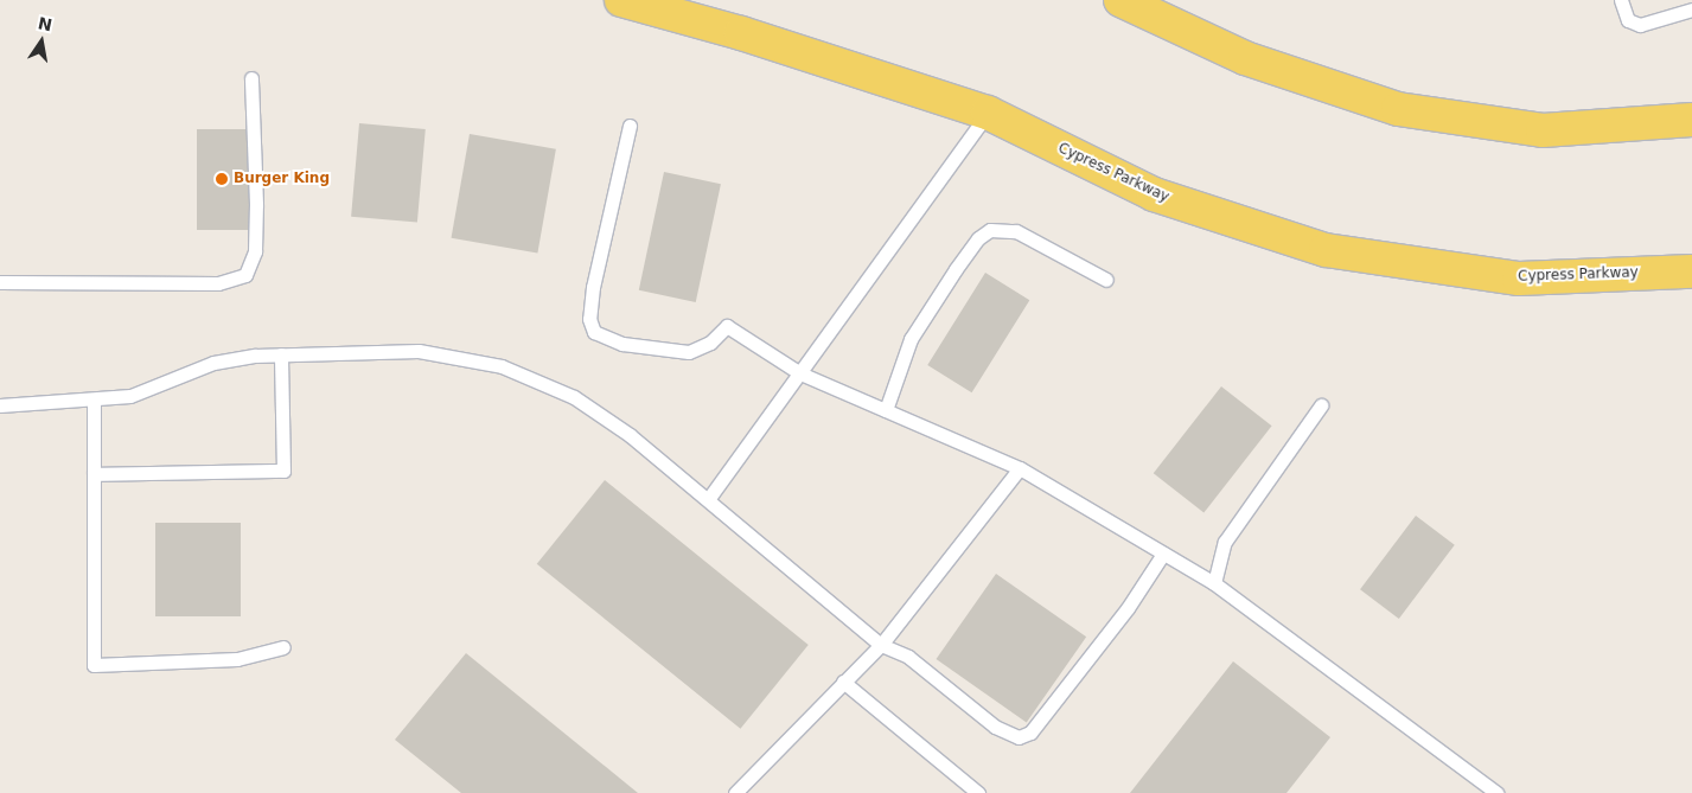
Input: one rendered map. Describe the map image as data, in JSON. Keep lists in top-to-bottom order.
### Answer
{
  "streets": {
    "main road": ["Cypress Parkway"]
  },
  "places": ["Burger King"],
  "north": "top"
}
